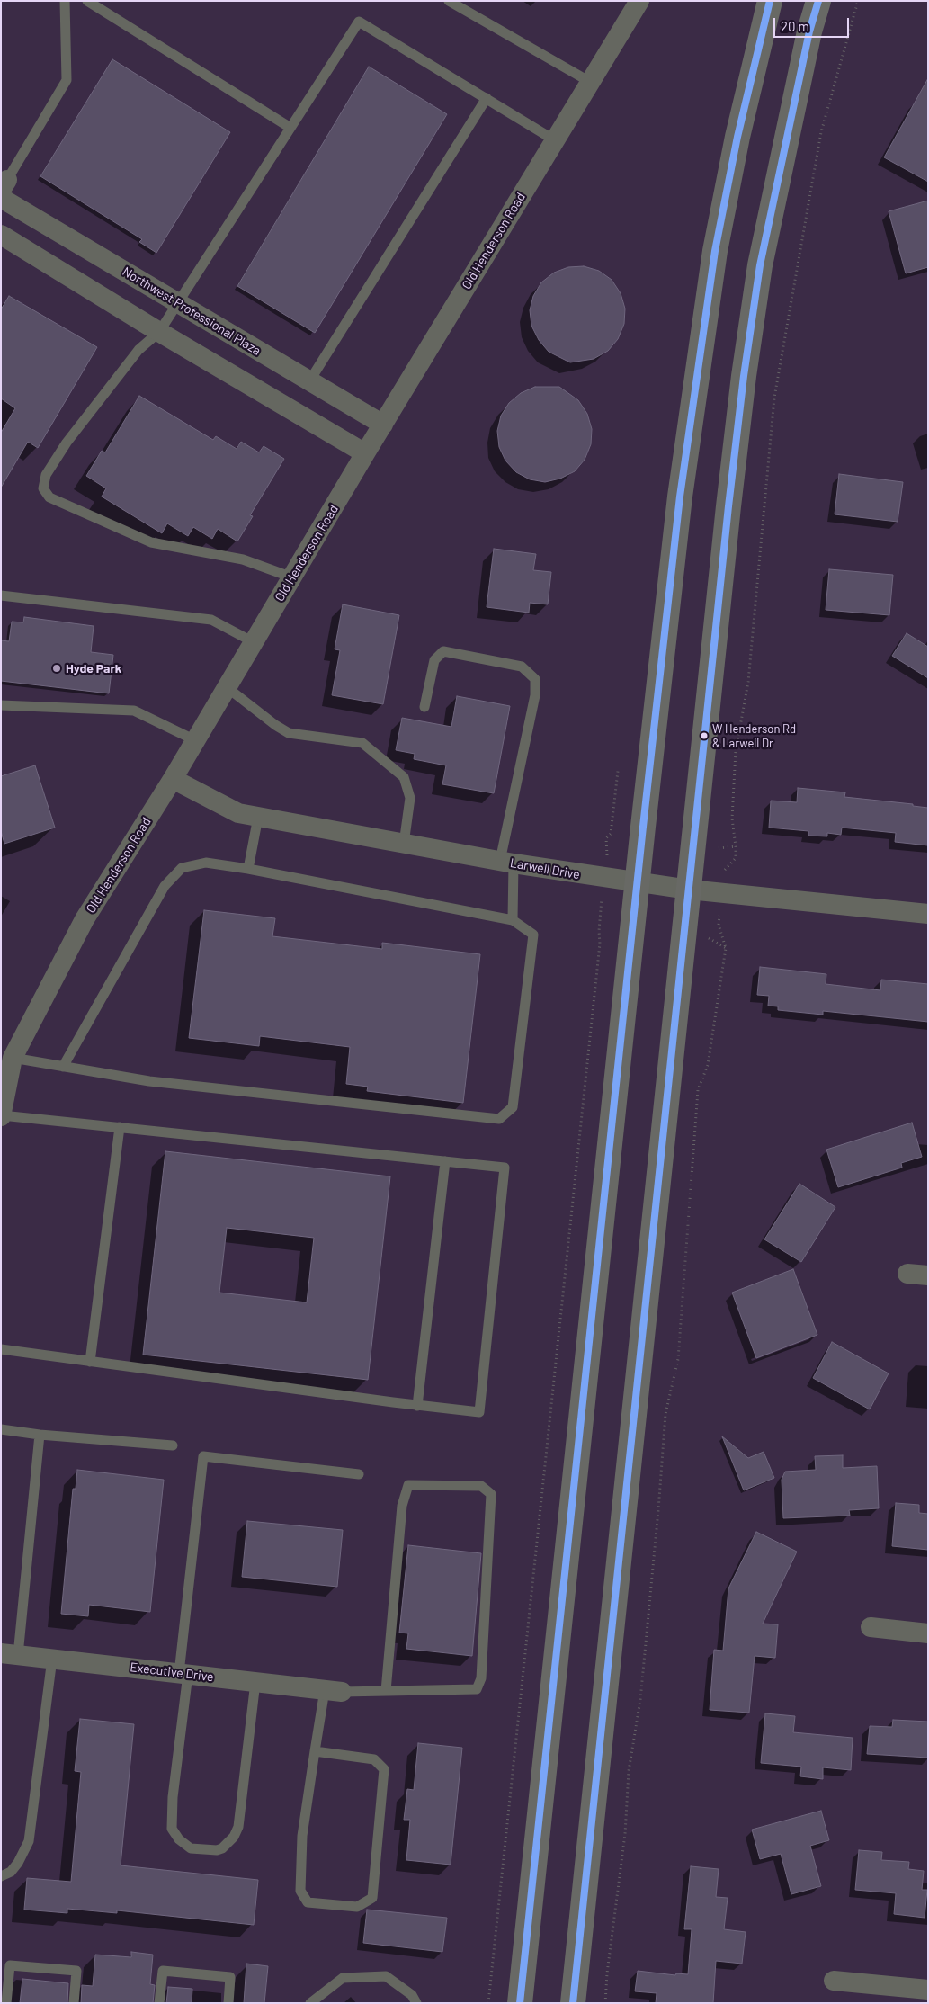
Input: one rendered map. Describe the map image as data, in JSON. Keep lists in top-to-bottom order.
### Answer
{
  "streets": {
    "street": [
      "Old Henderson Road",
      "Northwest Professional Plaza",
      "Larwell Drive",
      "Executive Drive"
    ]
  },
  "crossings": [
    ["Old Henderson Road", "Northwest Professional Plaza"],
    ["Old Henderson Road", "Larwell Drive"]
  ],
  "places": ["Hyde Park", "W Henderson Rd & Larwell Dr"],
  "scale_bar": "20 m"
}
